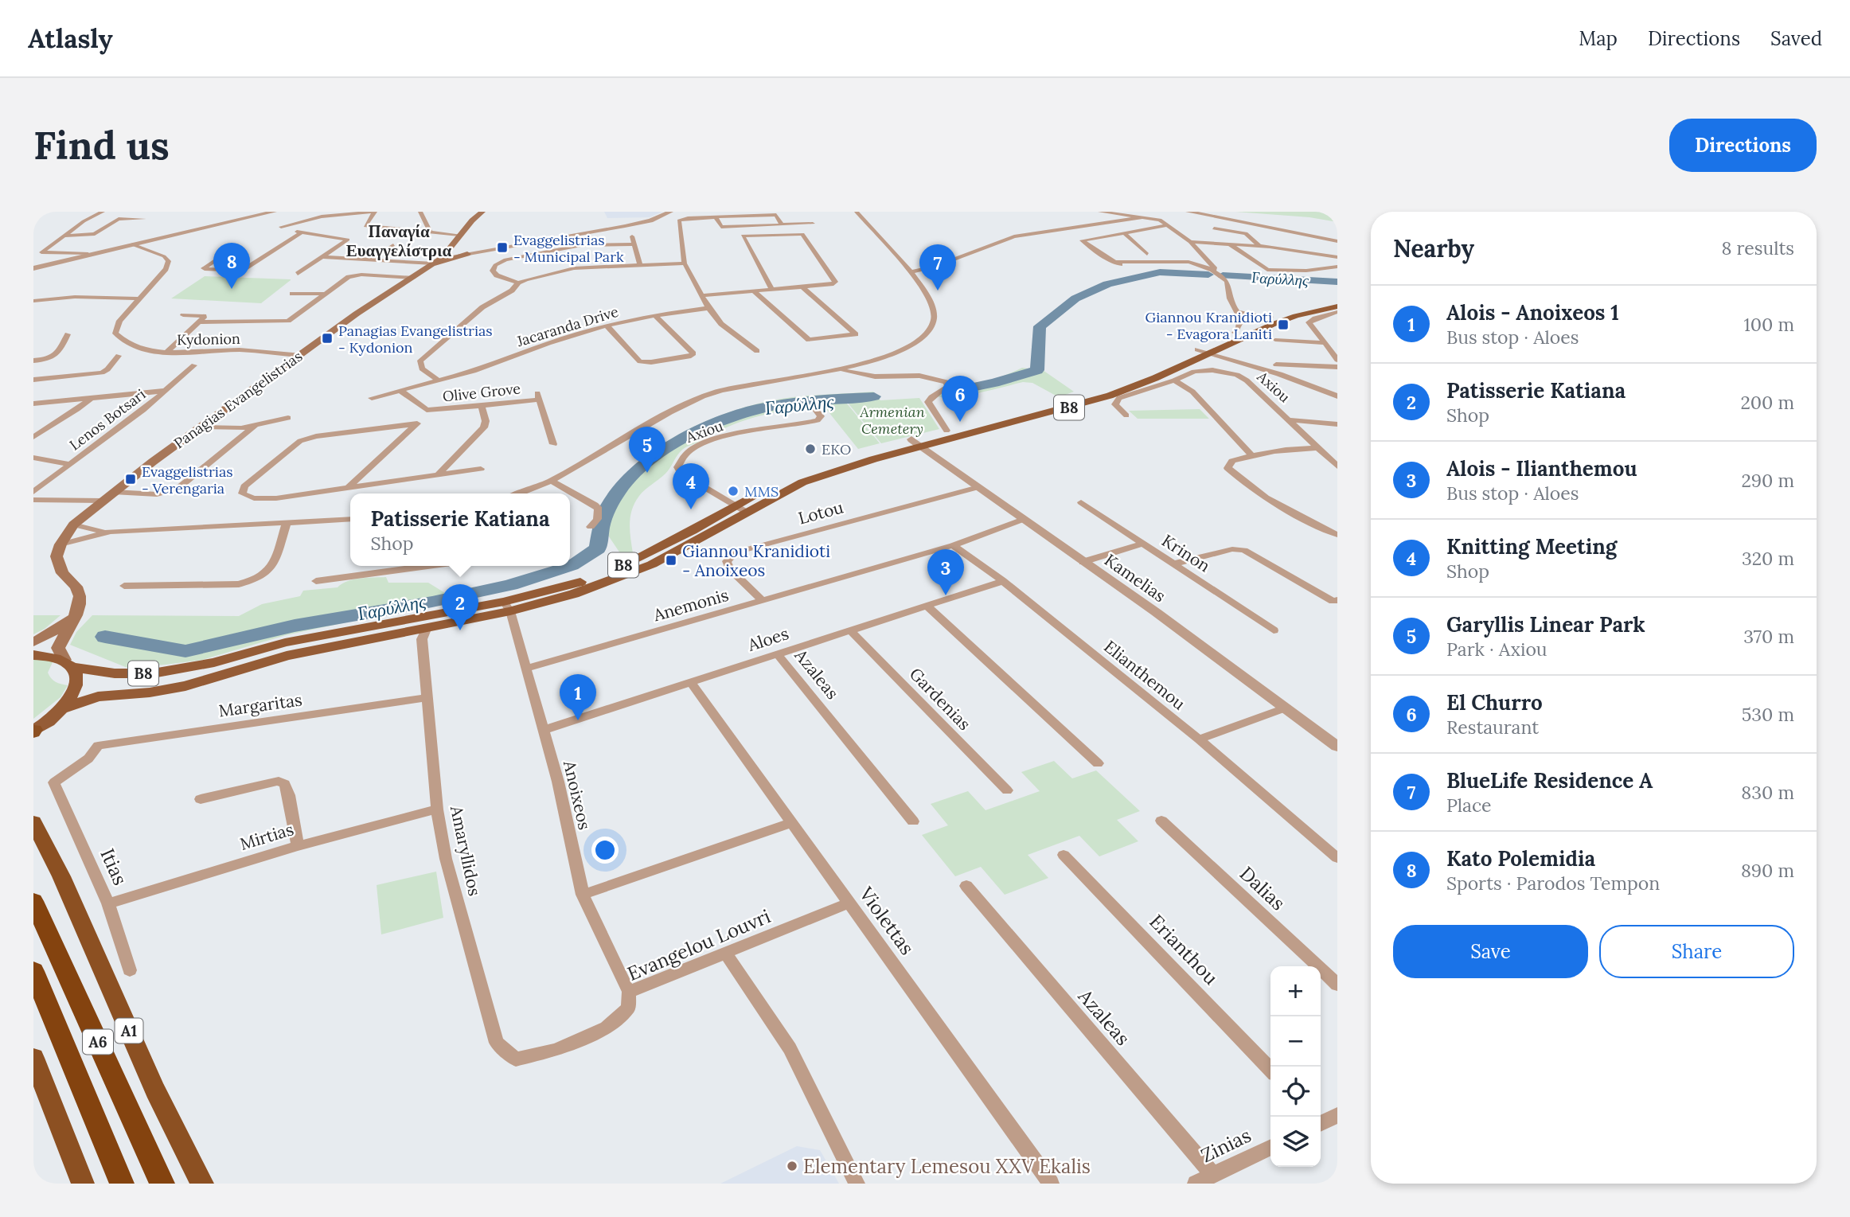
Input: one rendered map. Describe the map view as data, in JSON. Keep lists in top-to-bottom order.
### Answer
{
  "streets": {
    "highway": ["A1", "A6"],
    "main road": ["Panagias Evangelistrias", "B8"],
    "street": [
      "Jacaranda Drive",
      "Kydonion",
      "Axiou",
      "Olive Grove",
      "Lenos Botsari",
      "Lotou",
      "Krinon",
      "Kamelias",
      "Anemonis",
      "Aloes",
      "Azaleas",
      "Elianthemou",
      "Gardenias",
      "Margaritas",
      "Anoixeos",
      "Mirtias",
      "Amaryllidos",
      "Itias",
      "Dalias",
      "Violettas",
      "Evangelou Louvri",
      "Erianthou",
      "Zinias"
    ]
  },
  "crossings": [
    ["Jacaranda Drive", "Olive Grove"],
    ["Kydonion", "Panagias Evangelistrias"],
    ["Axiou", "B8"],
    ["B8", "Kamelias"],
    ["B8", "Anoixeos"],
    ["B8", "Amaryllidos"],
    ["Lotou", "Kamelias"],
    ["Lotou", "Anemonis"],
    ["Kamelias", "Anemonis"],
    ["Anemonis", "Elianthemou"],
    ["Anemonis", "Anoixeos"],
    ["Aloes", "Azaleas"],
    ["Aloes", "Elianthemou"],
    ["Aloes", "Gardenias"],
    ["Aloes", "Anoixeos"],
    ["Aloes", "Violettas"],
    ["Azaleas", "Zinias"],
    ["Margaritas", "Amaryllidos"],
    ["Margaritas", "Itias"],
    ["Anoixeos", "Evangelou Louvri"],
    ["Mirtias", "Amaryllidos"],
    ["Mirtias", "Itias"],
    ["Amaryllidos", "Evangelou Louvri"],
    ["Violettas", "Evangelou Louvri"]
  ],
  "districts": ["Παναγία Ευαγγελίστρια"],
  "water": ["Γαρύλλης"],
  "parks": ["Armenian Cemetery"],
  "places": {
    "transit": [
      "Evaggelistrias - Municipal Park",
      "Giannou Kranidioti - Evagora Laniti",
      "Panagias Evangelistrias - Kydonion",
      "Evaggelistrias - Verengaria",
      "Giannou Kranidioti - Anoixeos"
    ],
    "other": ["EKO", "MMS", "Elementary Lemesou XXV Ekalis"]
  },
  "page": {
    "header": "Atlasly",
    "nav": ["Map", "Directions", "Saved"],
    "buttons": [
      "Directions",
      ["Save", "Share"]
    ],
    "title": "Find us",
    "heading": ["Nearby", "8 results"],
    "pins": [
      "8",
      "7",
      "6",
      "5",
      "4",
      "3",
      "2",
      "1"
    ],
    "list": [
      {
        "mark": "1",
        "name": "Alois - Anoixeos 1",
        "note": "Bus stop · Aloes",
        "value": "100 m"
      },
      {
        "mark": "2",
        "name": "Patisserie Katiana",
        "note": "Shop",
        "value": "200 m"
      },
      {
        "mark": "3",
        "name": "Alois - Ilianthemou",
        "note": "Bus stop · Aloes",
        "value": "290 m"
      },
      {
        "mark": "4",
        "name": "Knitting Meeting",
        "note": "Shop",
        "value": "320 m"
      },
      {
        "mark": "5",
        "name": "Garyllis Linear Park",
        "note": "Park · Axiou",
        "value": "370 m"
      },
      {
        "mark": "6",
        "name": "El Churro",
        "note": "Restaurant",
        "value": "530 m"
      },
      {
        "mark": "7",
        "name": "BlueLife Residence A",
        "note": "Place",
        "value": "830 m"
      },
      {
        "mark": "8",
        "name": "Kato Polemidia",
        "note": "Sports · Parodos Tempon",
        "value": "890 m"
      }
    ],
    "popup": ["Patisserie Katiana", "Shop"],
    "map_buttons": ["+", "−"]
  }
}
